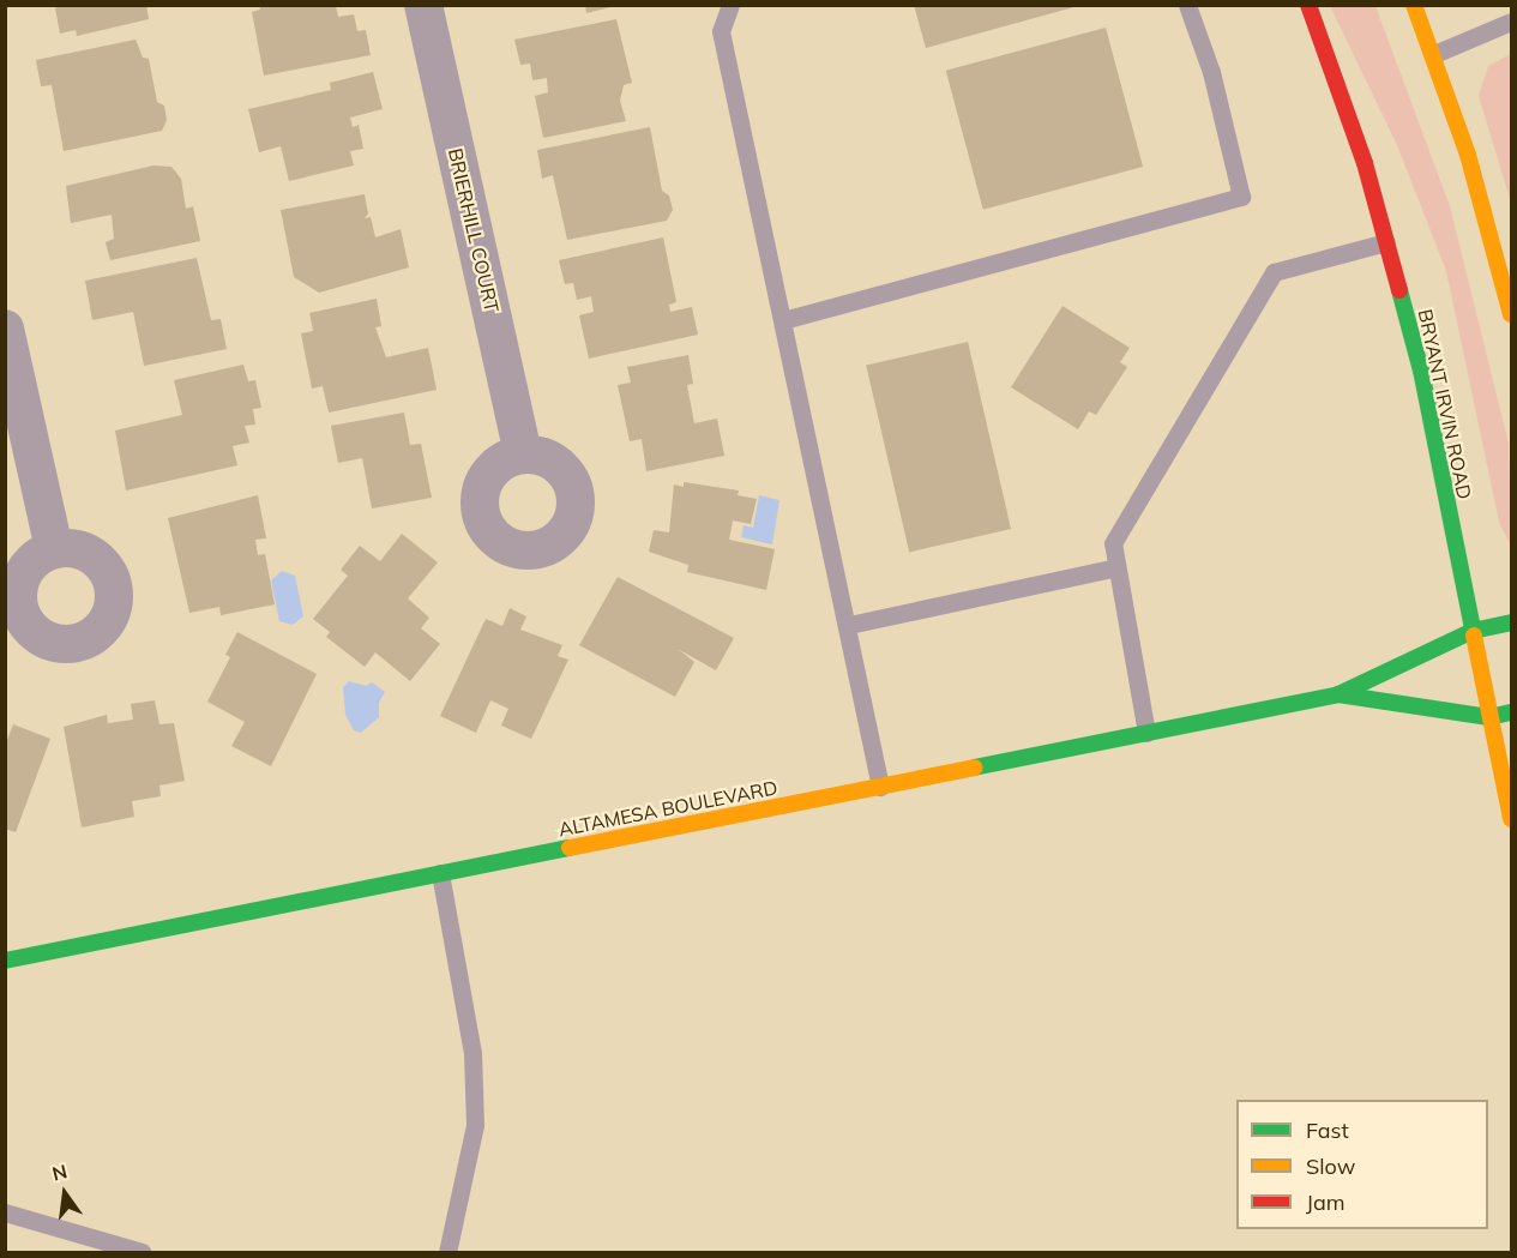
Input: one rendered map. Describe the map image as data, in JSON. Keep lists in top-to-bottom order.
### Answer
{
  "streets": {
    "street": ["BRIERHILL COURT", "BRYANT IRVIN ROAD", "ALTAMESA BOULEVARD"]
  },
  "crossings": [
    ["BRYANT IRVIN ROAD", "ALTAMESA BOULEVARD"]
  ],
  "legend": ["Fast", "Slow", "Jam"],
  "north": "top"
}
